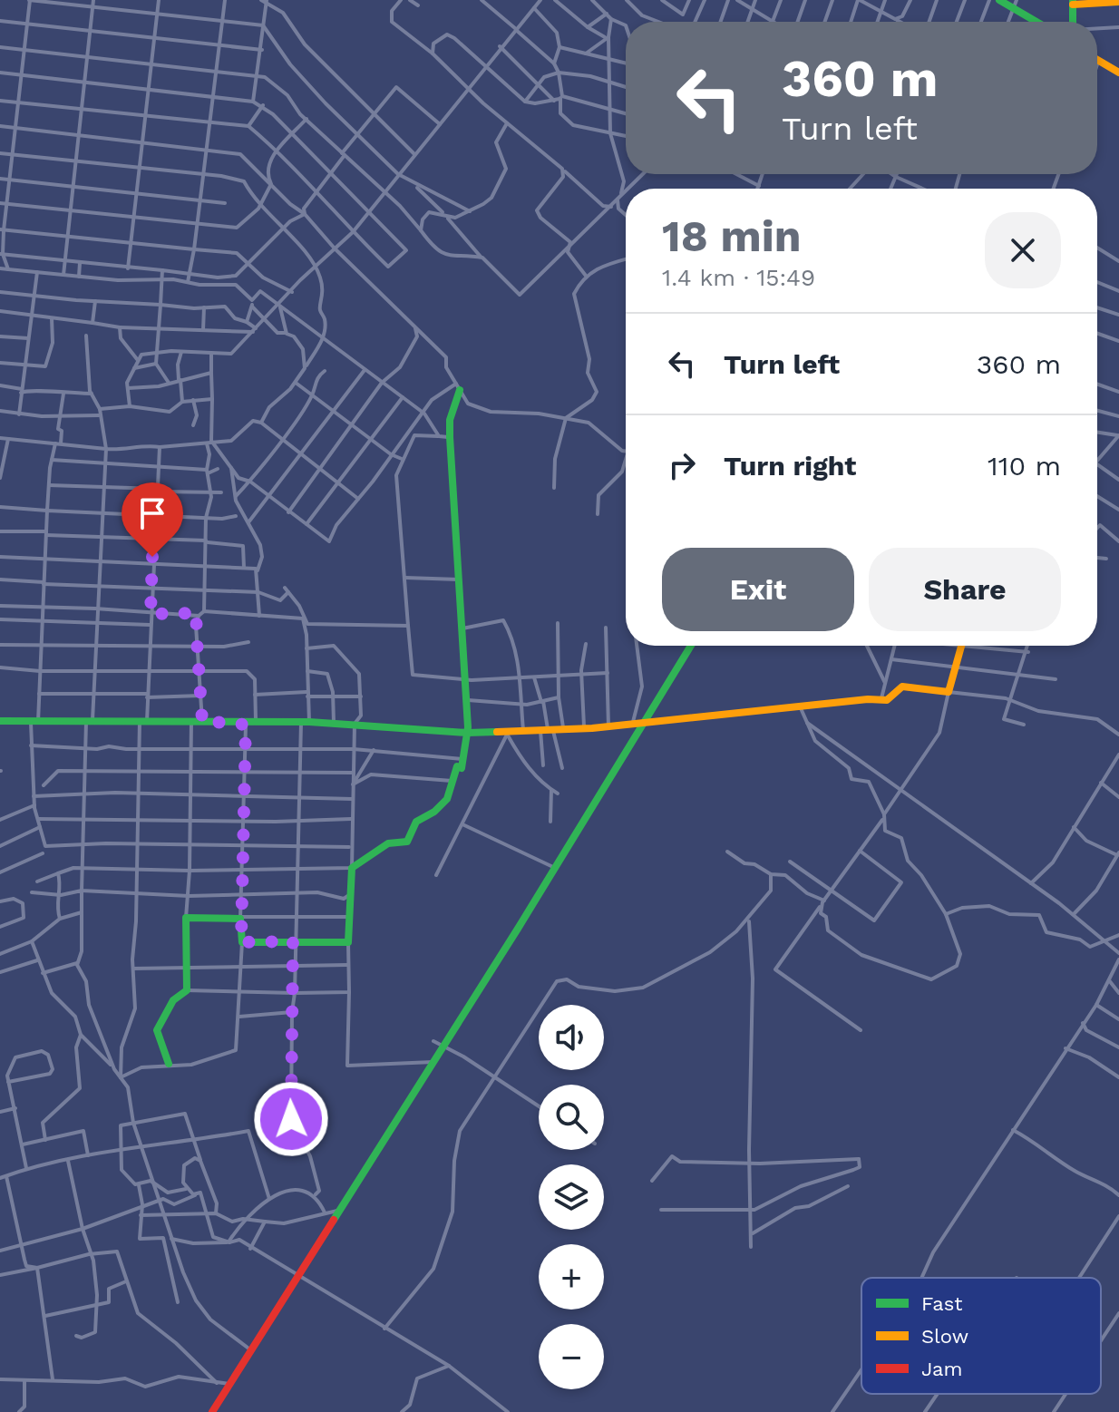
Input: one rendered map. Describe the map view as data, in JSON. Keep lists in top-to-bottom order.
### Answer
{
  "legend": ["Fast", "Slow", "Jam"],
  "page": {
    "turn": ["360 m", "Turn left"],
    "heading": ["18 min", "1.4 km · 15:49"],
    "list": [
      {
        "name": "Turn left",
        "value": "360 m"
      },
      {
        "name": "Turn right",
        "value": "110 m"
      }
    ],
    "buttons": ["Exit", "Share"],
    "map_buttons": ["+", "−"]
  }
}
